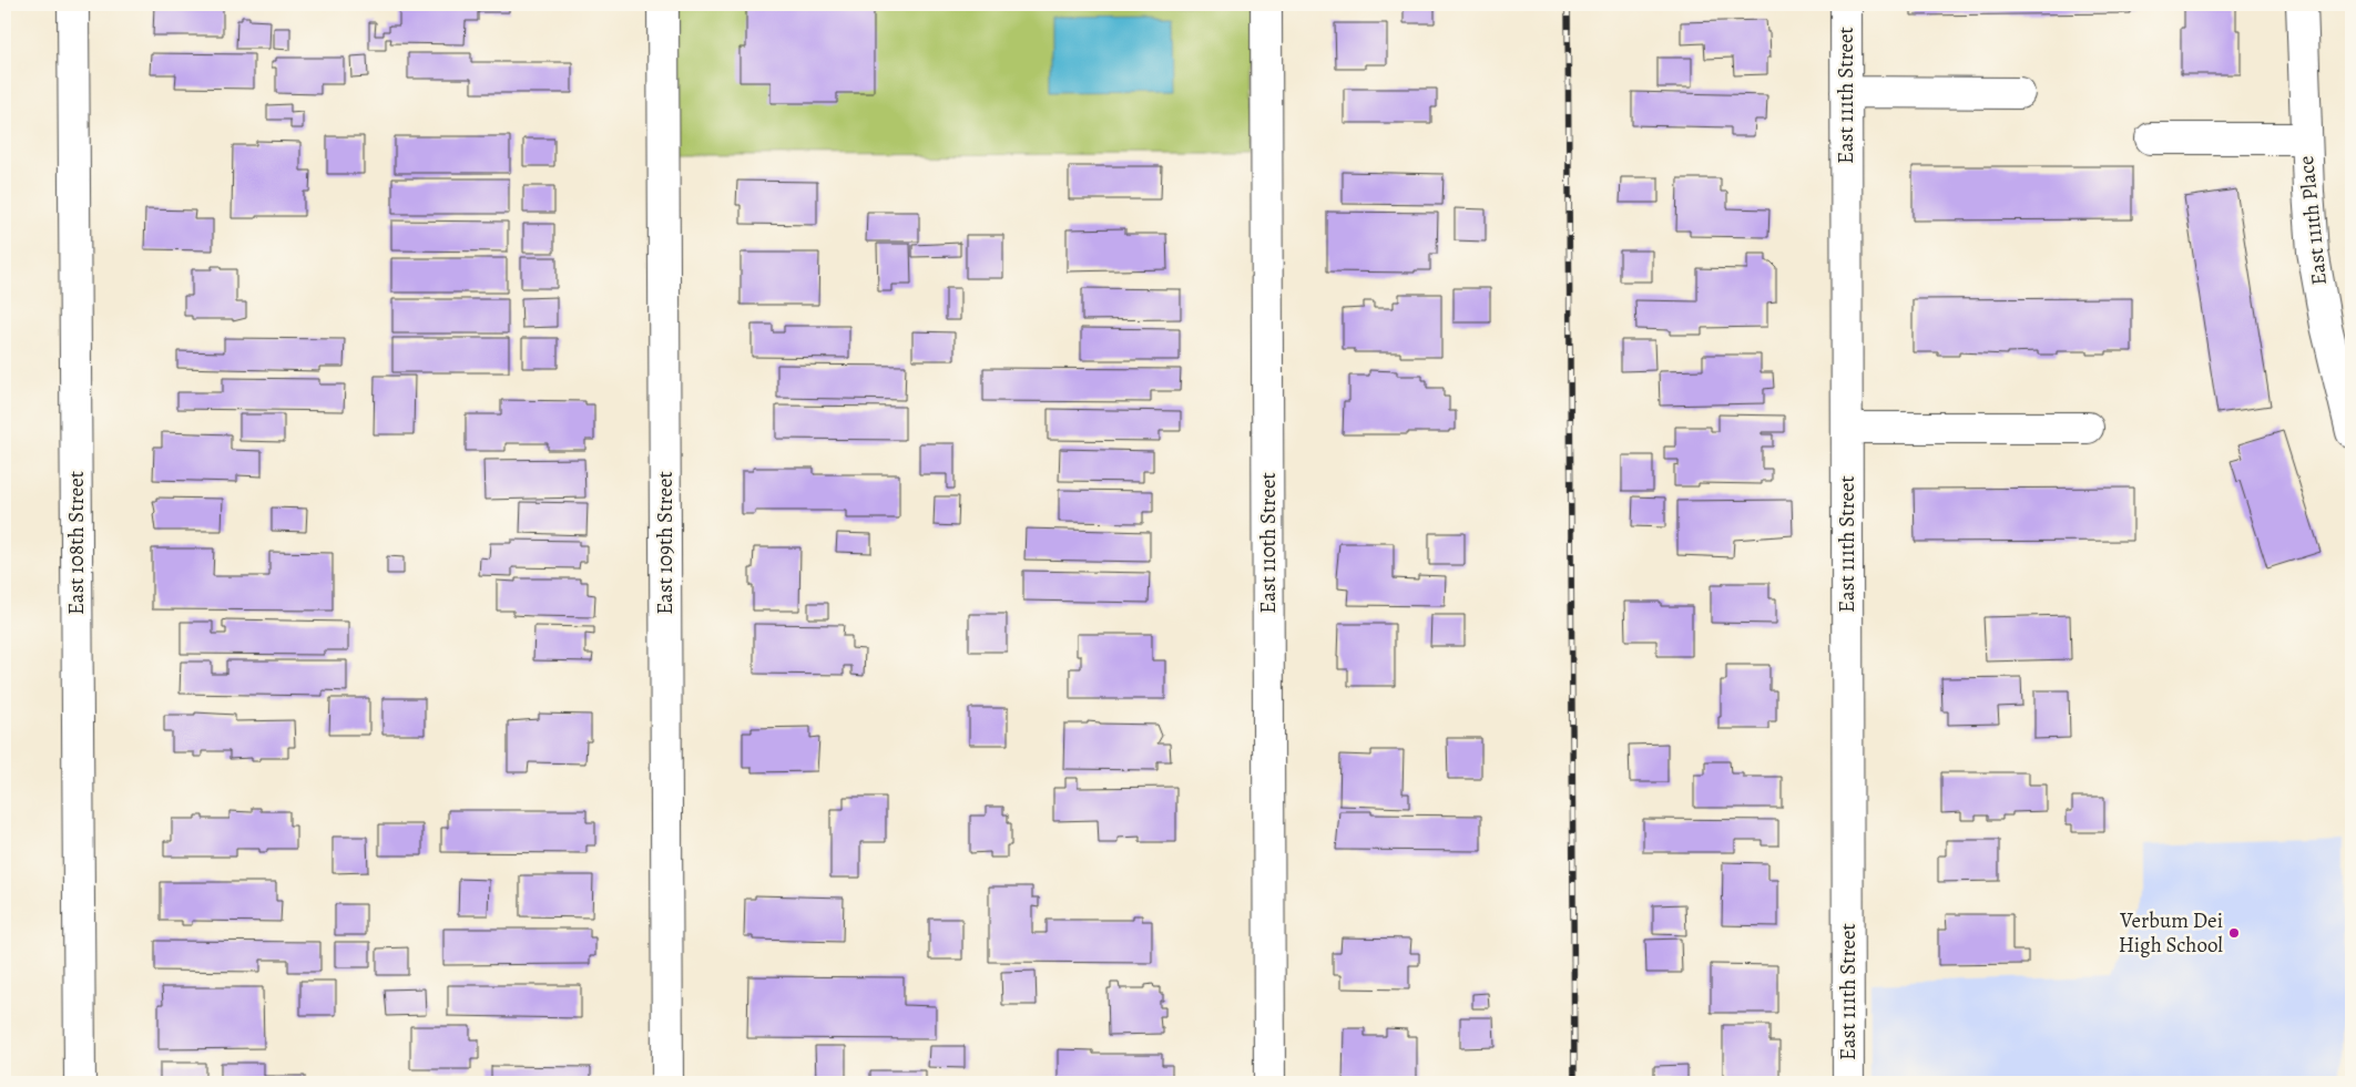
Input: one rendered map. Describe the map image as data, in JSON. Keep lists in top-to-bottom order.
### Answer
{
  "streets": {
    "street": [
      "East 111th Street",
      "East 111th Place",
      "East 108th Street",
      "East 109th Street",
      "East 110th Street"
    ]
  },
  "places": ["Verbum Dei High School"]
}
